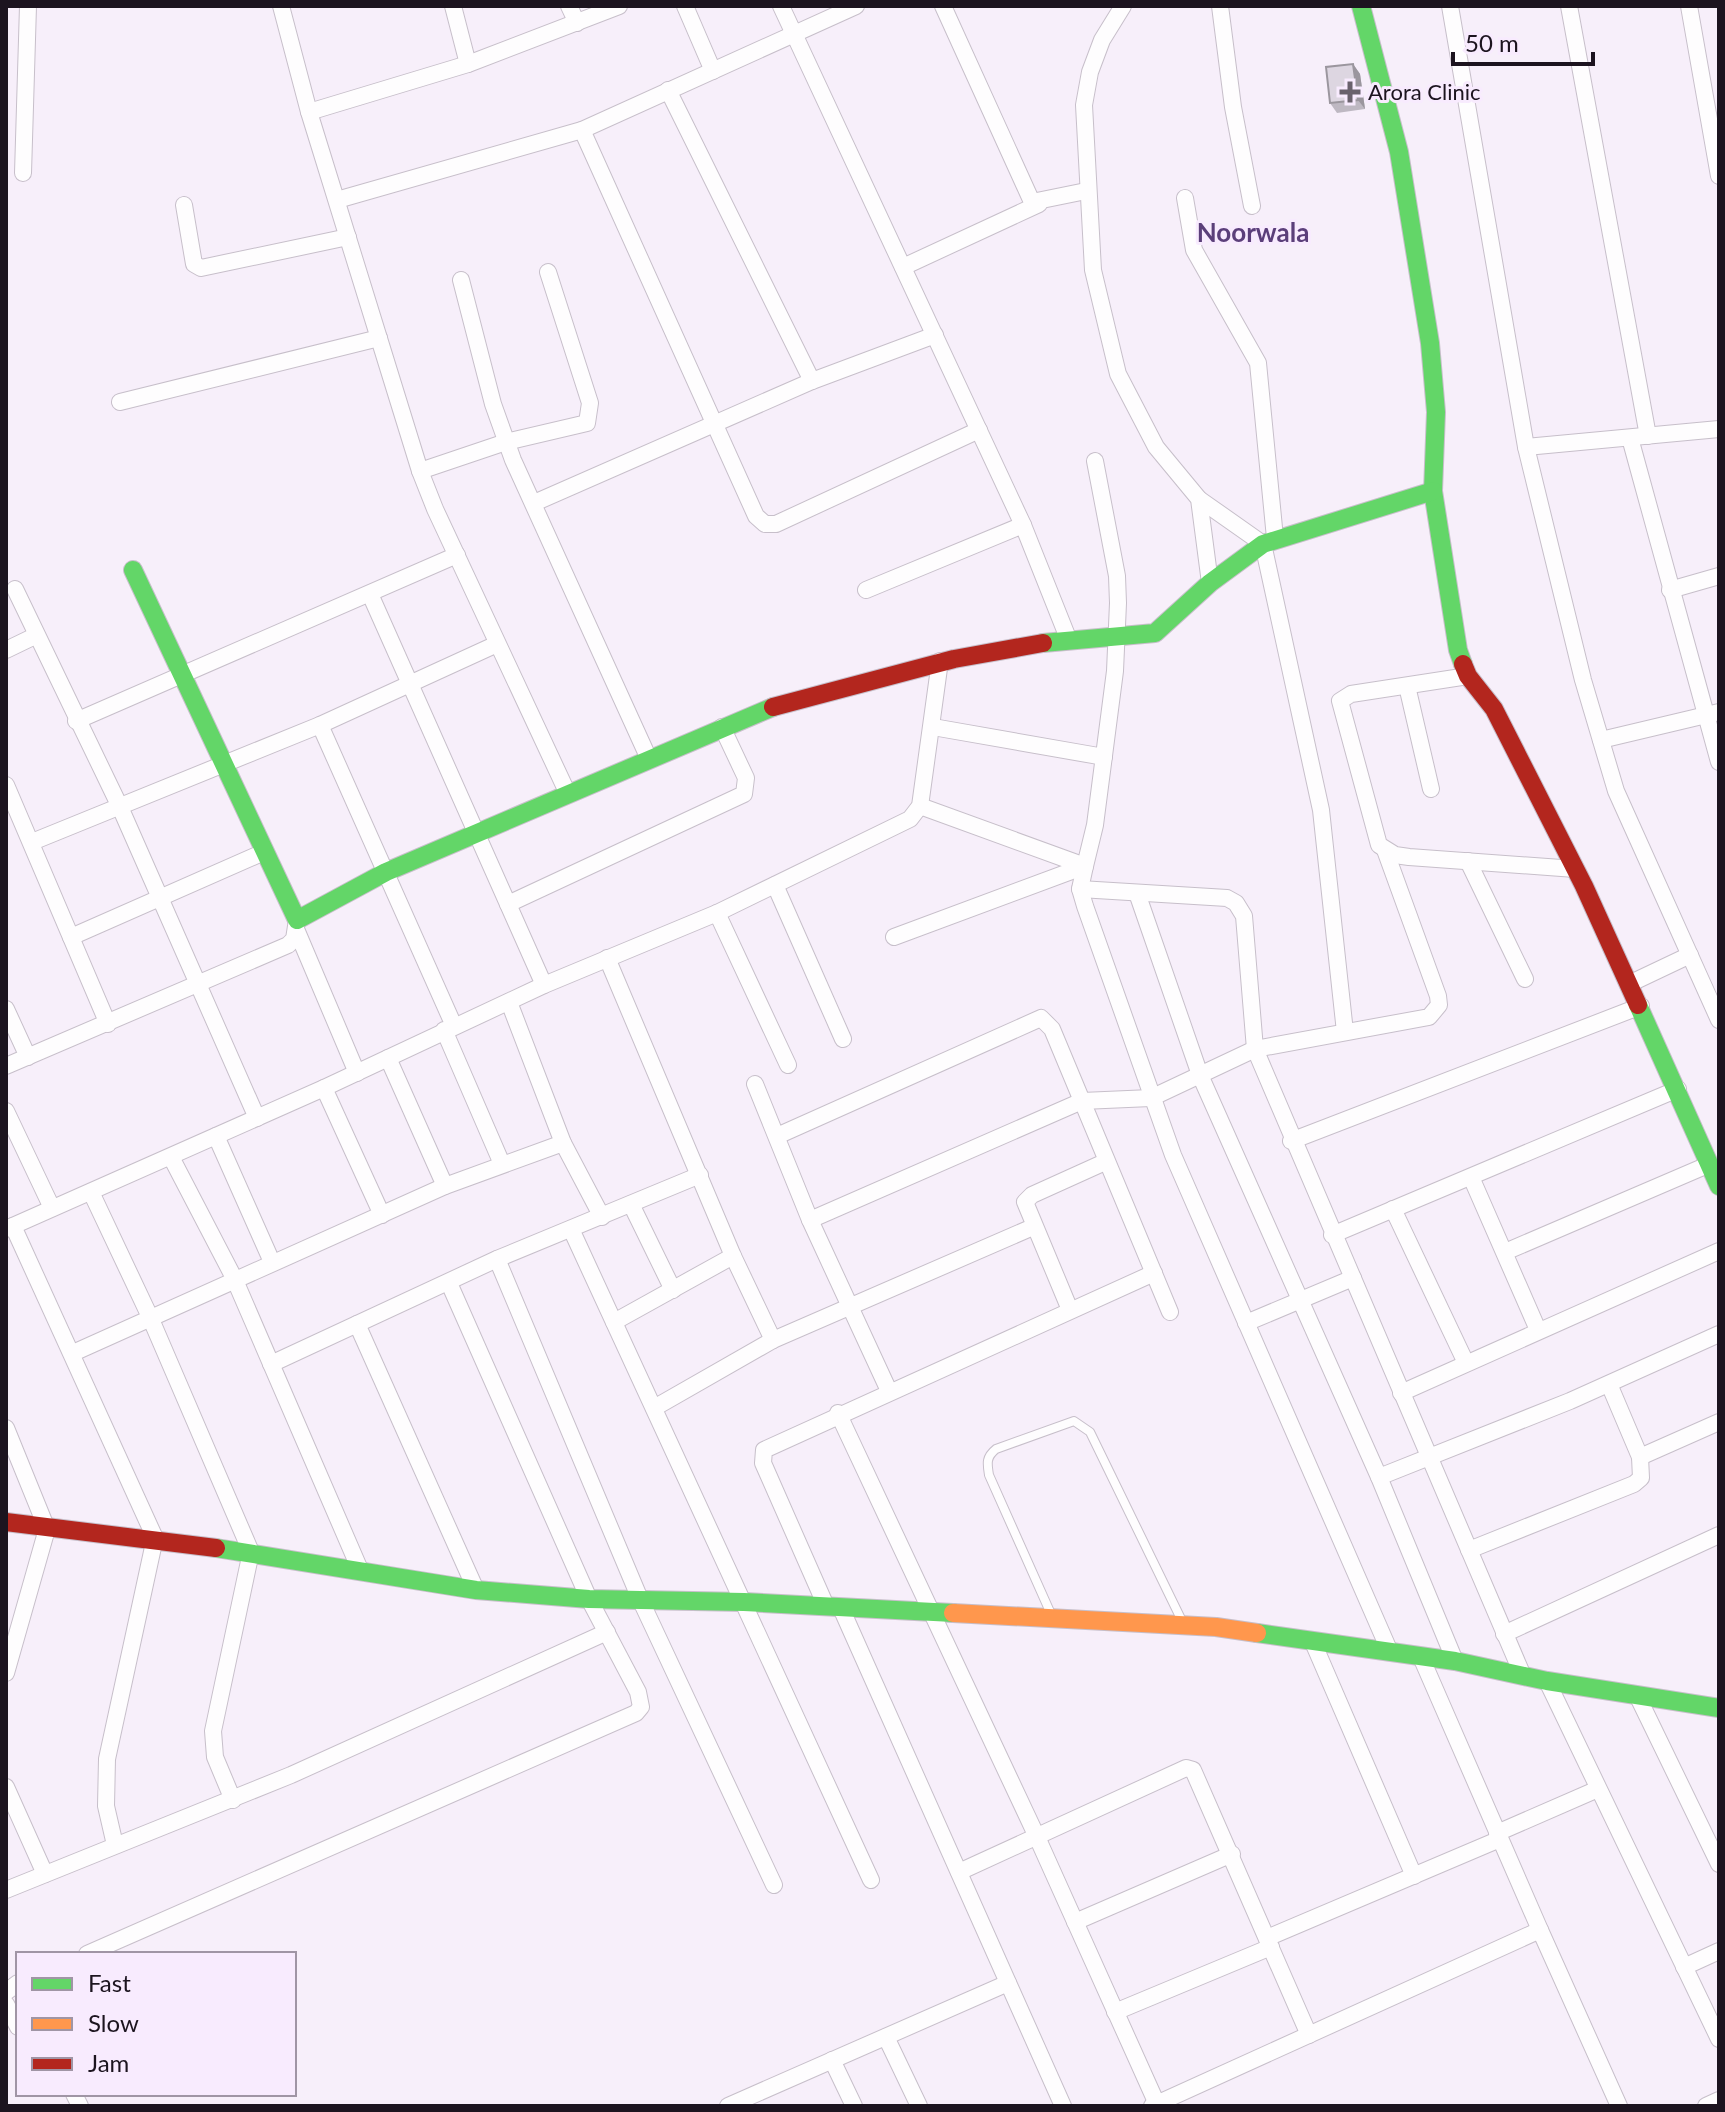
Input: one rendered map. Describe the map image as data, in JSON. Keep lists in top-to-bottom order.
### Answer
{
  "districts": ["Noorwala"],
  "places": {
    "health": ["Arora Clinic"]
  },
  "legend": ["Fast", "Slow", "Jam"],
  "scale_bar": "50 m"
}
